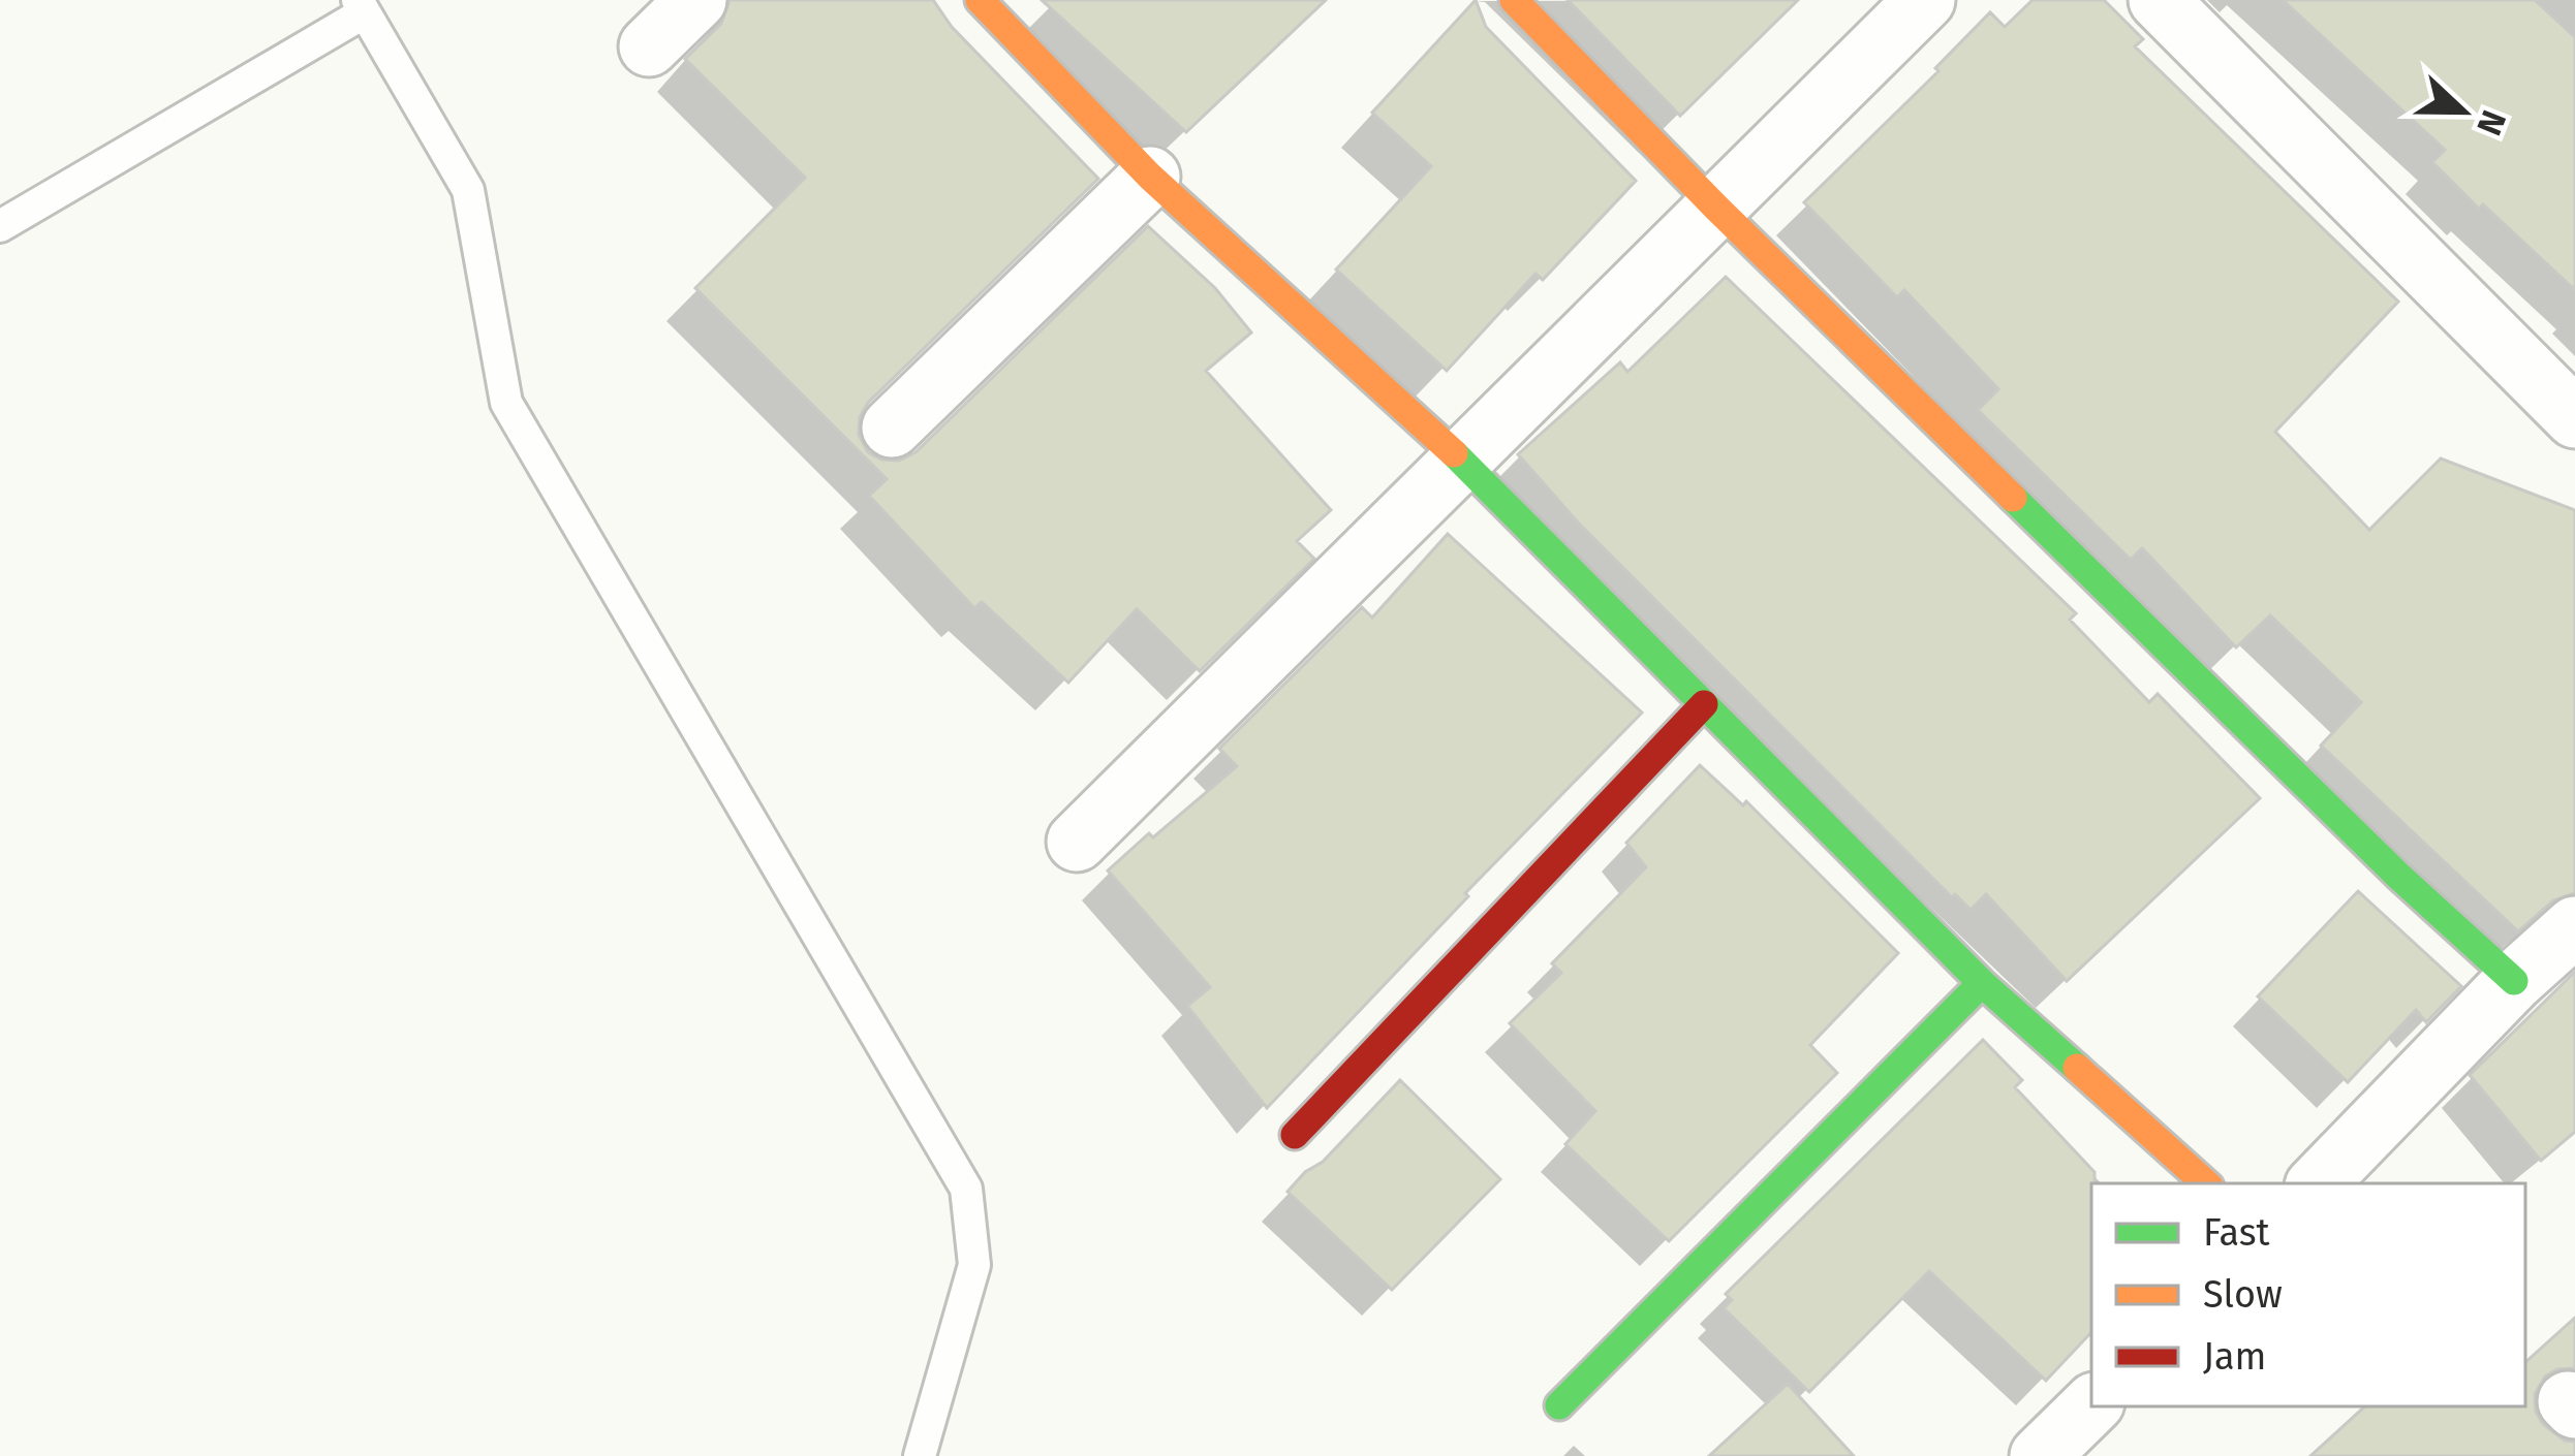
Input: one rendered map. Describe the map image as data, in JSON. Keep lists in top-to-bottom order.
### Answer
{
  "legend": ["Fast", "Slow", "Jam"],
  "north": "right"
}
